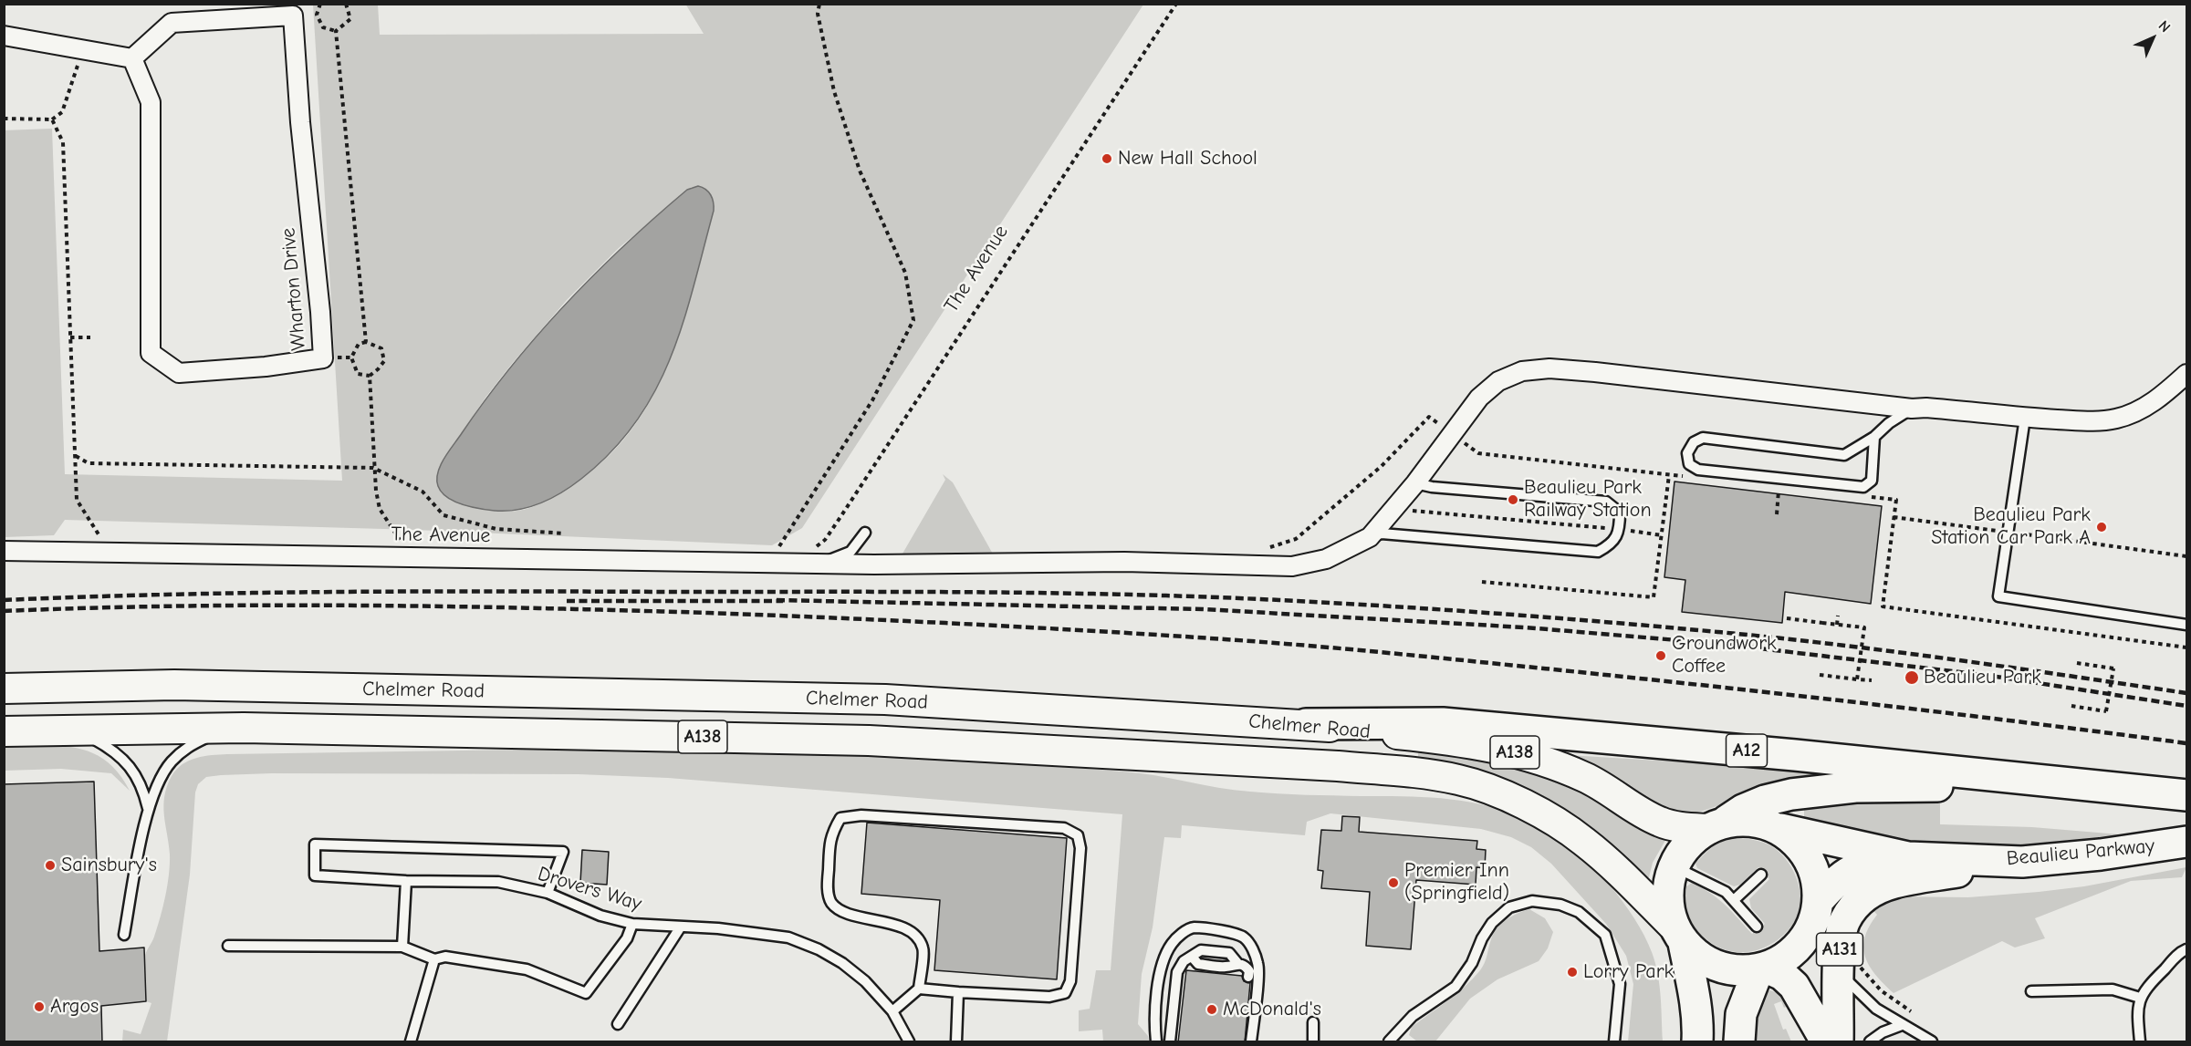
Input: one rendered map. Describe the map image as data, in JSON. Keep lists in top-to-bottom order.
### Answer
{
  "streets": {
    "highway": ["A12", "Beaulieu Parkway", "A131"],
    "main road": ["Chelmer Road", "A138"],
    "street": ["The Avenue", "Wharton Drive"],
    "lane": ["Drovers Way"]
  },
  "crossings": [
    ["Chelmer Road", "A12"],
    ["Chelmer Road", "Beaulieu Parkway"],
    ["Chelmer Road", "A131"],
    ["Beaulieu Parkway", "A131"]
  ],
  "places": [
    "New Hall School",
    "Beaulieu Park Railway Station",
    "Beaulieu Park Station Car Park A",
    "Groundwork Coffee",
    "Beaulieu Park",
    "Sainsbury's",
    "Premier Inn (Springfield)",
    "Lorry Park",
    "Argos",
    "McDonald's"
  ],
  "north": "top right"
}
